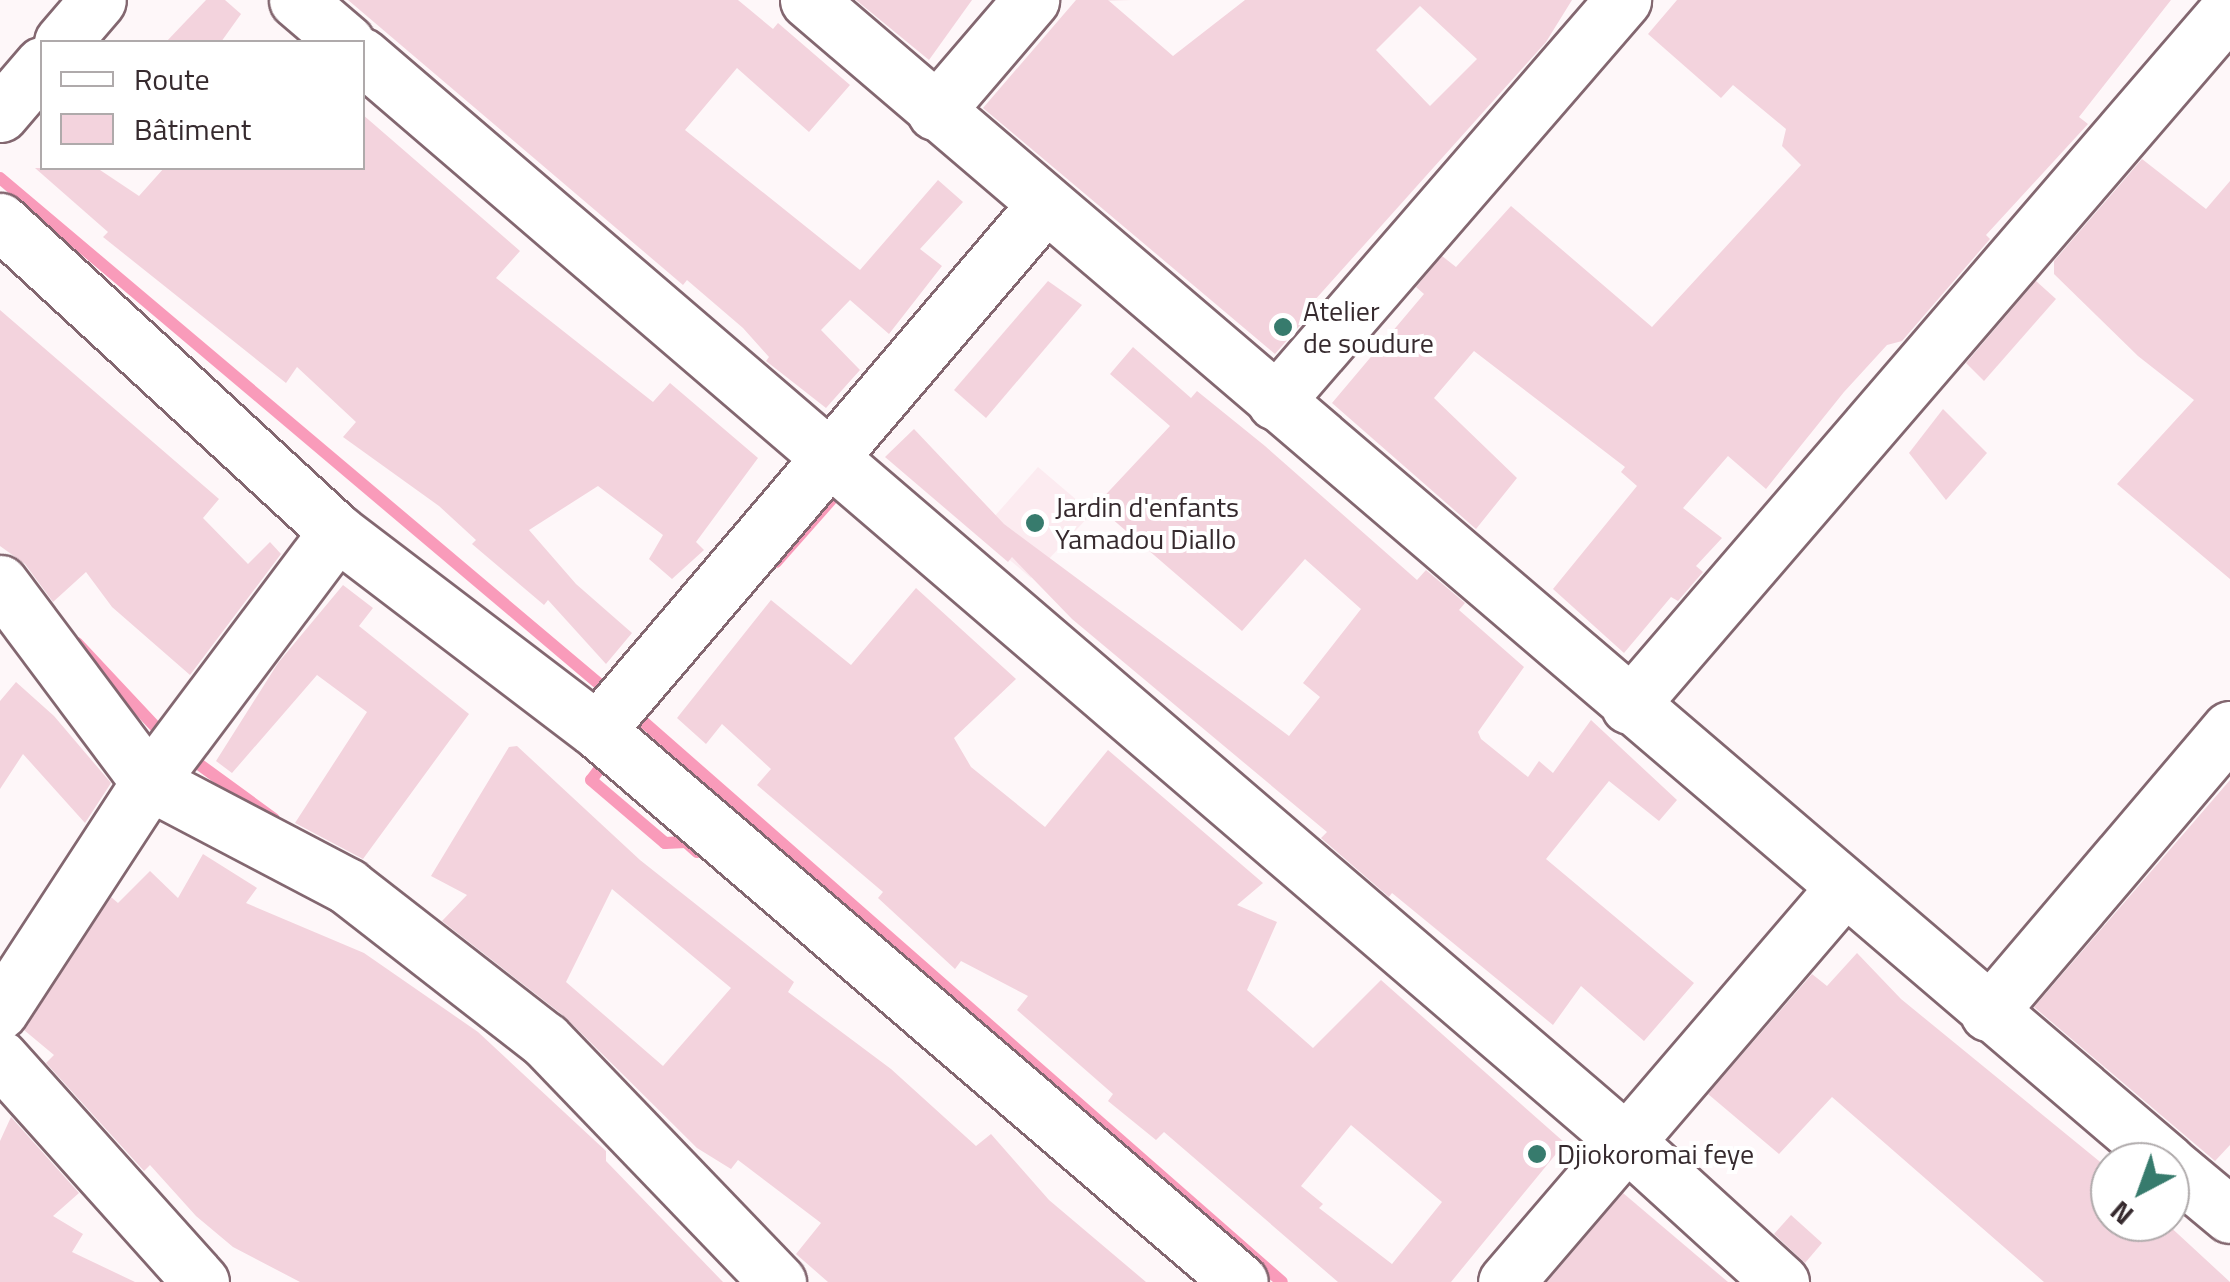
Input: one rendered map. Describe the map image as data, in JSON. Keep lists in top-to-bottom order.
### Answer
{
  "places": ["Atelier de soudure", "Jardin d'enfants Yamadou Diallo", "Djiokoromai feye"],
  "legend": ["Route", "Bâtiment"],
  "north": "bottom left"
}
